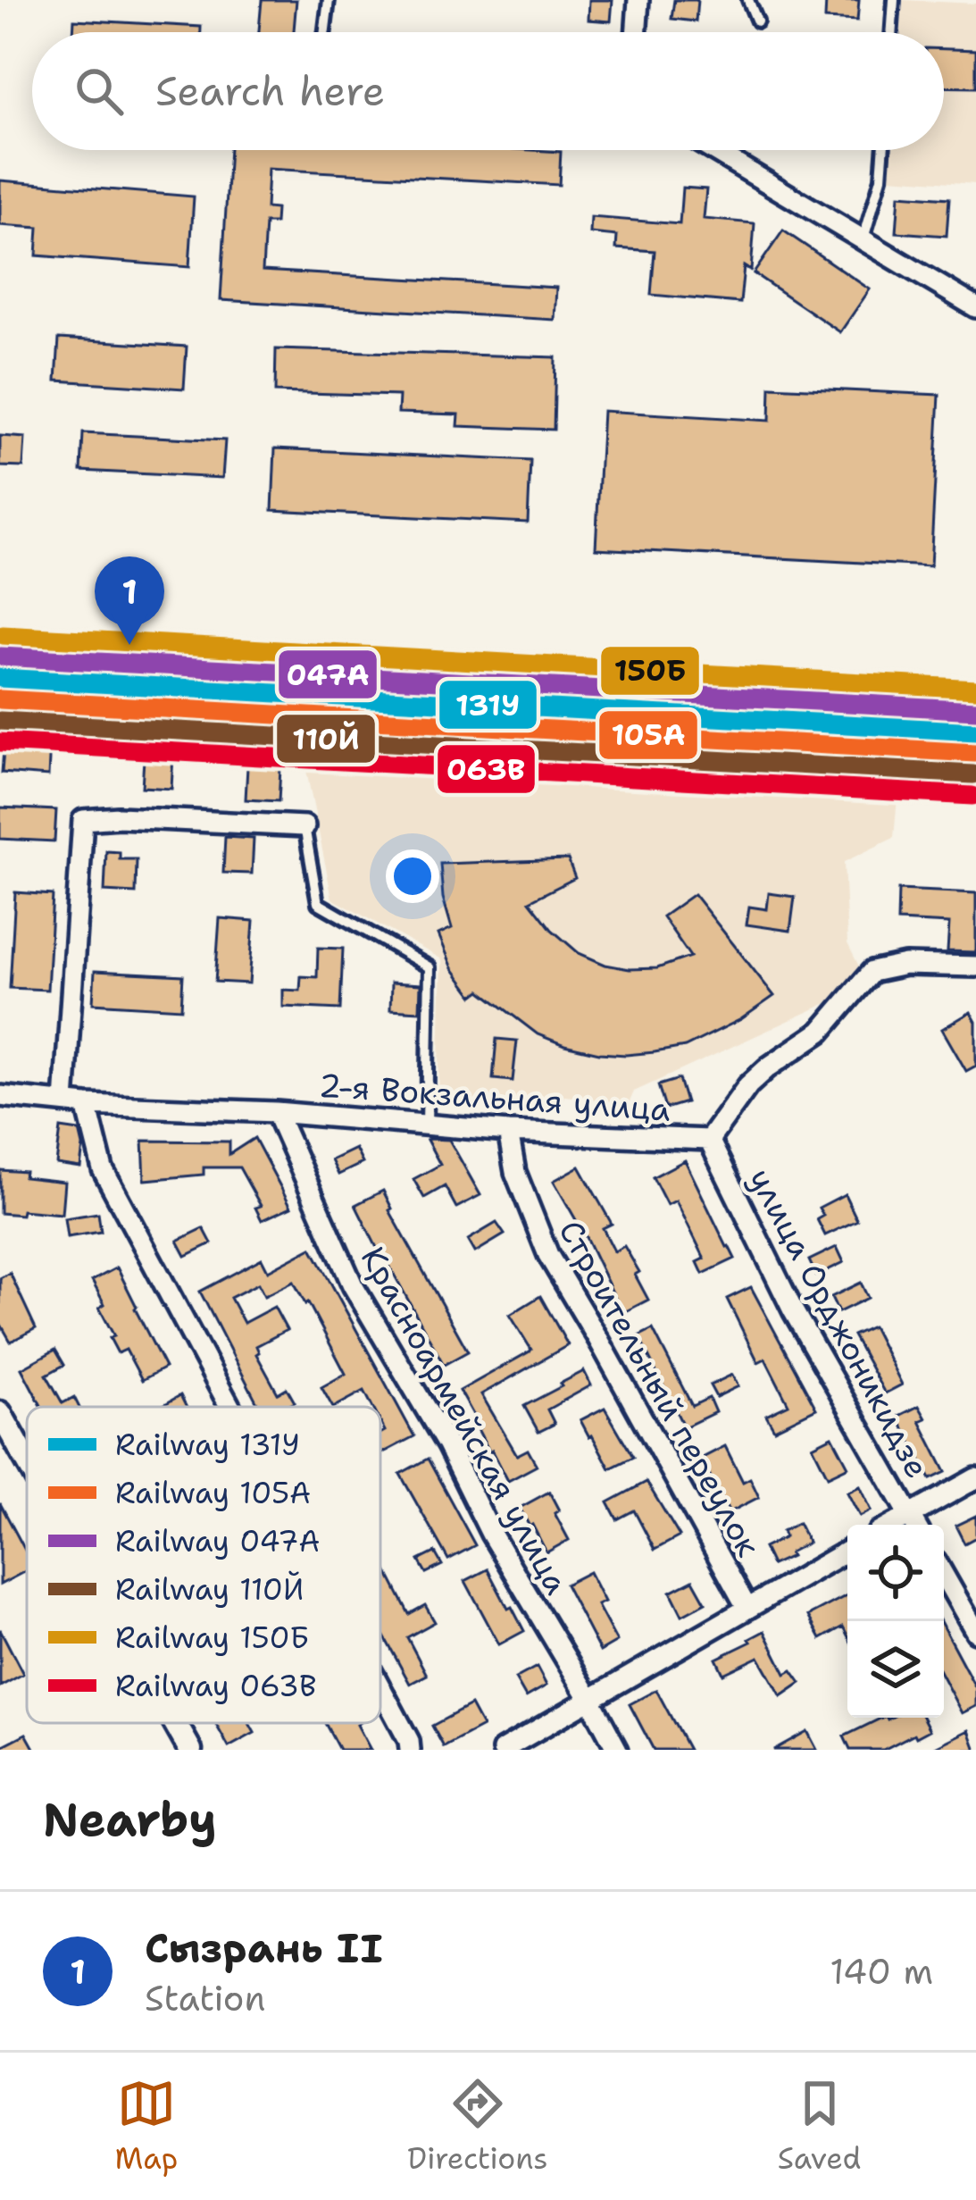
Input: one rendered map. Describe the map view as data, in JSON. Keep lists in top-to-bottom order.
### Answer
{
  "streets": {
    "street": [
      "2-я Вокзальная улица",
      "улица Орджоникидзе",
      "Строительный переулок",
      "Красноармейская улица"
    ]
  },
  "crossings": [
    ["2-я Вокзальная улица", "улица Орджоникидзе"],
    ["2-я Вокзальная улица", "Строительный переулок"],
    ["2-я Вокзальная улица", "Красноармейская улица"]
  ],
  "lines": [
    "rail line 150Б",
    "rail line 047А",
    "rail line 131У",
    "rail line 105А",
    "rail line 110Й",
    "rail line 063В"
  ],
  "legend": [
    "Railway 131У",
    "Railway 105А",
    "Railway 047А",
    "Railway 110Й",
    "Railway 150Б",
    "Railway 063В"
  ],
  "page": {
    "search": "Search here",
    "pins": "1",
    "heading": "Nearby",
    "list": [
      {
        "mark": "1",
        "name": "Сызрань II",
        "note": "Station",
        "value": "140 m"
      }
    ],
    "nav": ["Map", "Directions", "Saved"]
  }
}
